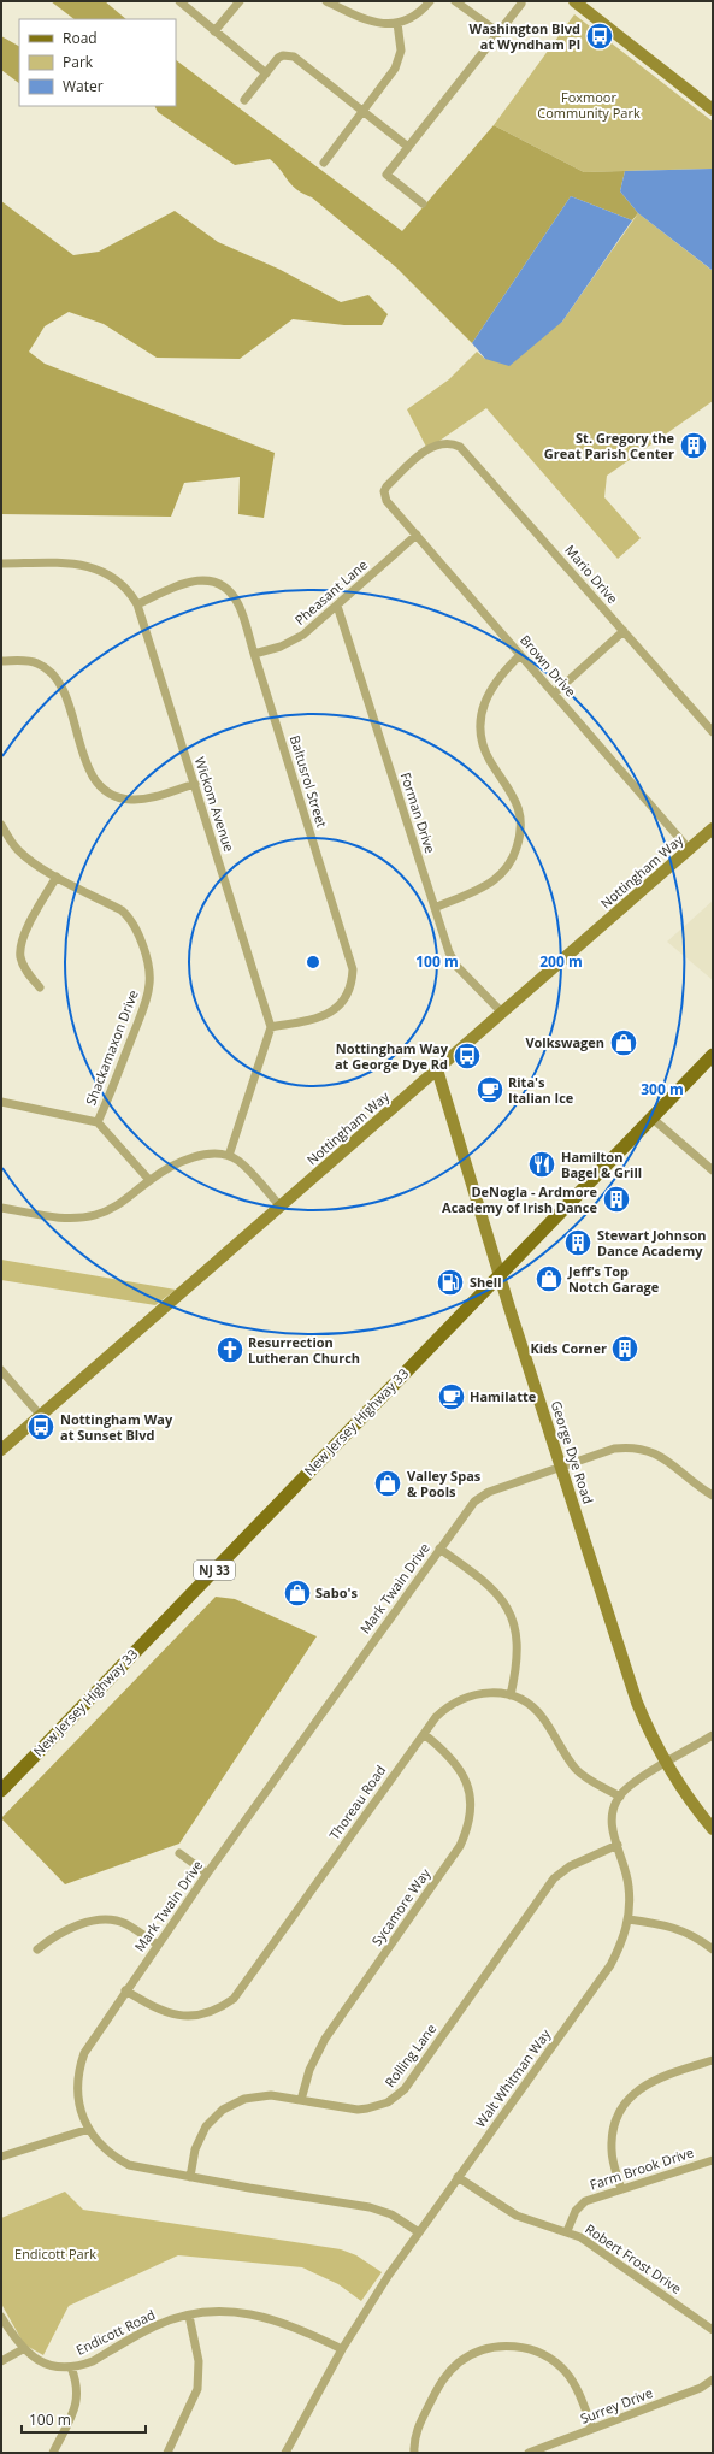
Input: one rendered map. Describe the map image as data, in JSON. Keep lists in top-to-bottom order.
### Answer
{
  "streets": {
    "main road": ["New Jersey Highway 33", "NJ 33"],
    "street": [
      "Mario Drive",
      "Pheasant Lane",
      "Brown Drive",
      "Baltusrol Street",
      "Wickom Avenue",
      "Forman Drive",
      "Nottingham Way",
      "Shackamaxon Drive",
      "George Dye Road",
      "Mark Twain Drive",
      "Thoreau Road",
      "Sycamore Way",
      "Rolling Lane",
      "Walt Whitman Way",
      "Farm Brook Drive",
      "Robert Frost Drive",
      "Endicott Road",
      "Surrey Drive"
    ]
  },
  "crossings": [
    ["Mario Drive", "Brown Drive"],
    ["Pheasant Lane", "Brown Drive"],
    ["Pheasant Lane", "Baltusrol Street"],
    ["Pheasant Lane", "Forman Drive"],
    ["Brown Drive", "Nottingham Way"],
    ["Baltusrol Street", "Wickom Avenue"],
    ["Forman Drive", "Nottingham Way"],
    ["Nottingham Way", "George Dye Road"],
    ["New Jersey Highway 33", "George Dye Road"],
    ["George Dye Road", "Mark Twain Drive"],
    ["Mark Twain Drive", "Thoreau Road"],
    ["Mark Twain Drive", "Rolling Lane"],
    ["Mark Twain Drive", "Walt Whitman Way"],
    ["Thoreau Road", "Sycamore Way"],
    ["Thoreau Road", "Walt Whitman Way"],
    ["Sycamore Way", "Rolling Lane"],
    ["Rolling Lane", "Walt Whitman Way"],
    ["Walt Whitman Way", "Robert Frost Drive"],
    ["Walt Whitman Way", "Endicott Road"],
    ["Farm Brook Drive", "Robert Frost Drive"]
  ],
  "parks": ["Foxmoor Community Park", "Endicott Park"],
  "places": {
    "bus stop": ["Washington Blvd at Wyndham Pl", "Nottingham Way at George Dye Rd", "Nottingham Way at Sunset Blvd"],
    "building": [
      "St. Gregory the Great Parish Center",
      "DeNogla - Ardmore Academy of Irish Dance",
      "Stewart Johnson Dance Academy",
      "Kids Corner"
    ],
    "shop": [
      "Volkswagen",
      "Jeff's Top Notch Garage",
      "Valley Spas & Pools",
      "Sabo's"
    ],
    "cafe": ["Rita's Italian Ice", "Hamilatte"],
    "restaurant": ["Hamilton Bagel & Grill"],
    "fuel station": ["Shell"],
    "church": ["Resurrection Lutheran Church"]
  },
  "legend": ["Road", "Park", "Water"],
  "scale_bar": "100 m",
  "rings": ["100 m", "200 m", "300 m"]
}
